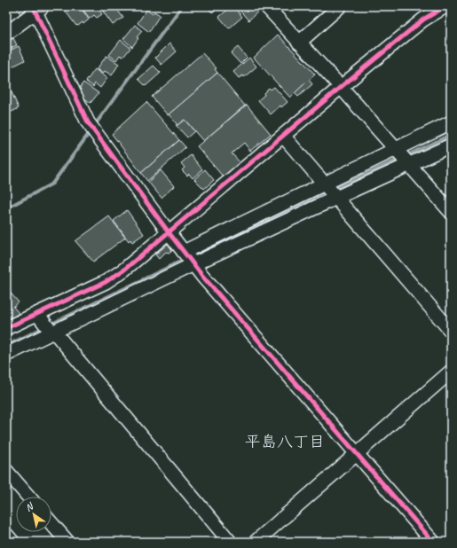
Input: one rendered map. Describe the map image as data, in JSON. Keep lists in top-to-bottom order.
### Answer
{
  "districts": ["平島八丁目"],
  "north": "top left"
}
